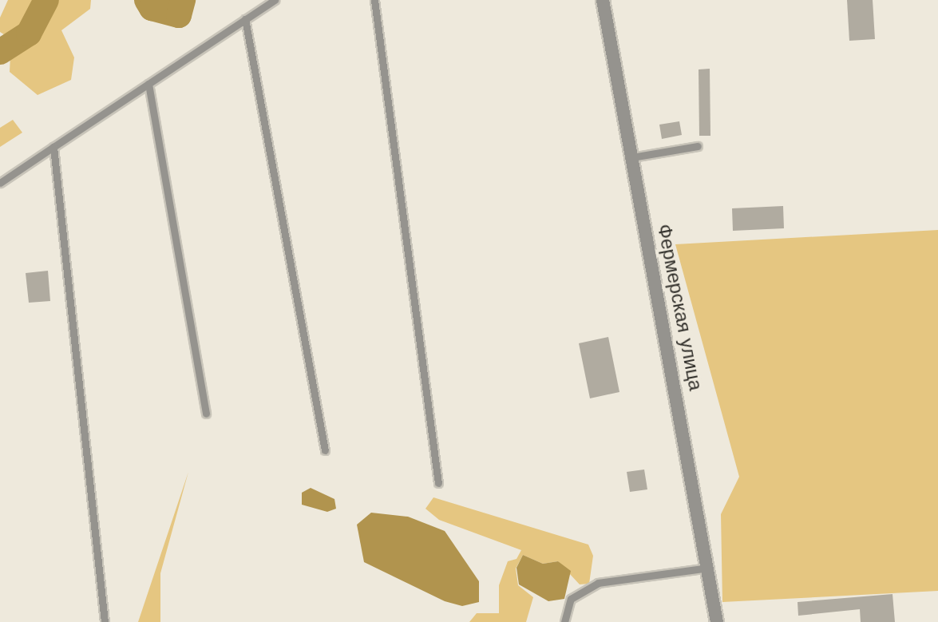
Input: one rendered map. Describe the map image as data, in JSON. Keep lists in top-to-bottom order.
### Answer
{
  "streets": {
    "street": ["Фермерская улица"]
  }
}
